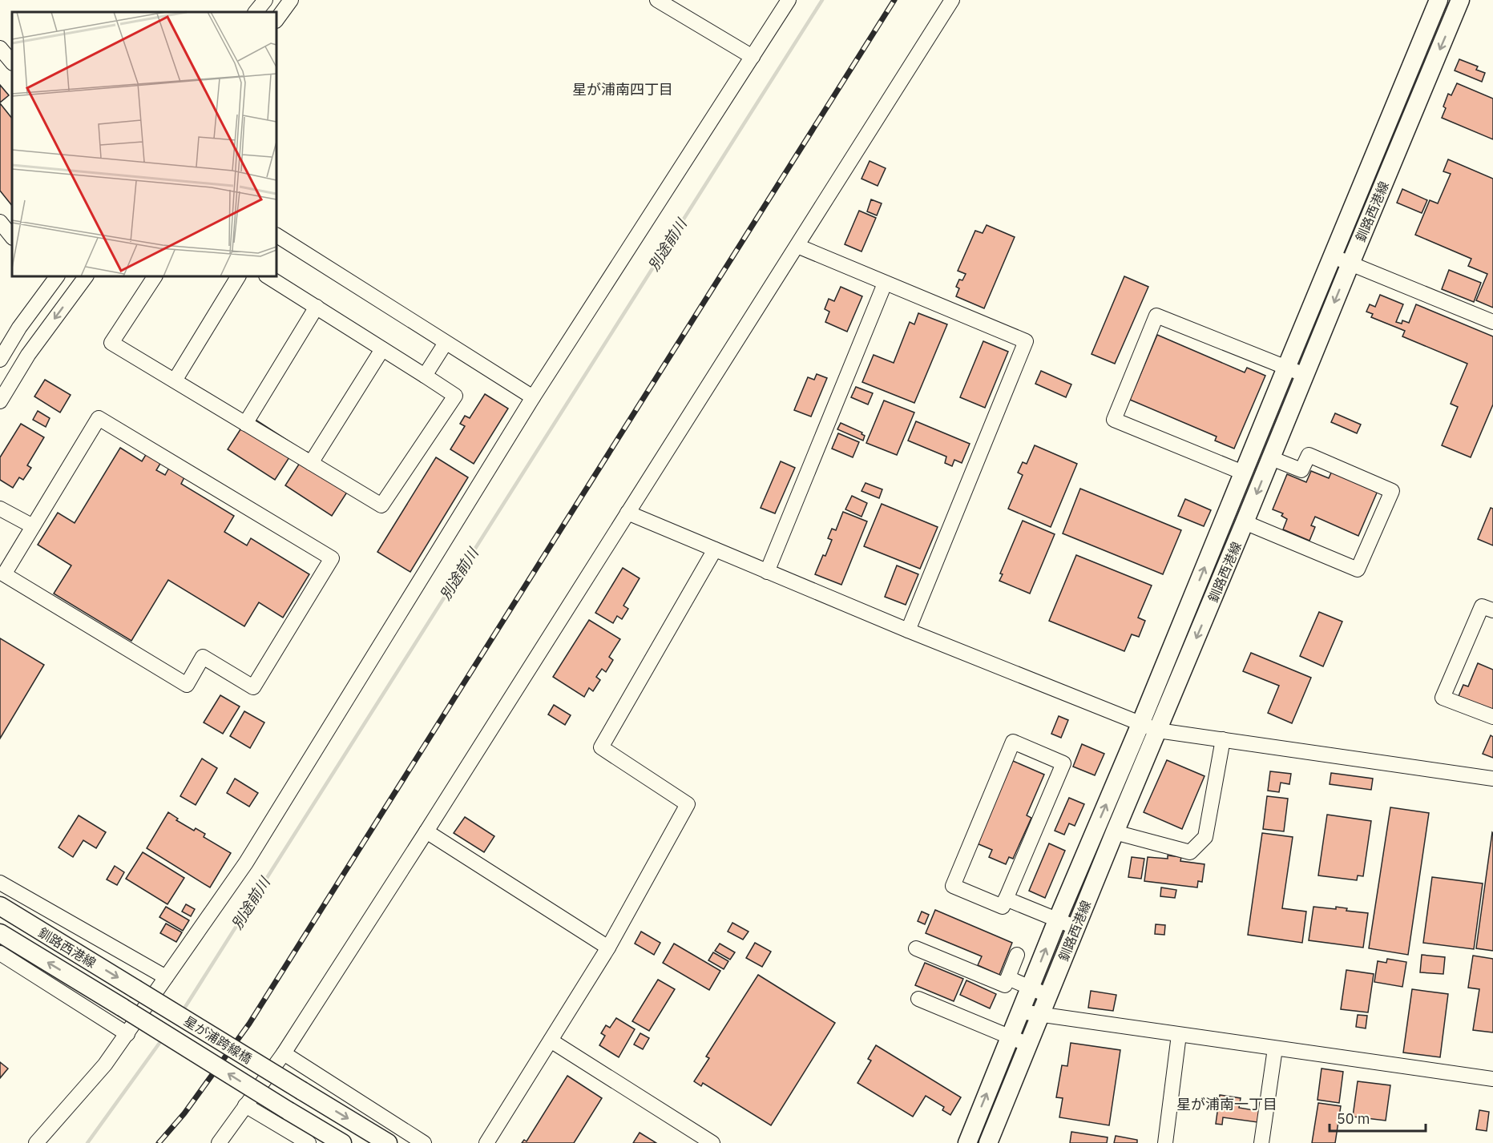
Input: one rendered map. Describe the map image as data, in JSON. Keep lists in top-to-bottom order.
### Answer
{
  "streets": {
    "main road": ["釧路西港線", "星が浦跨線橋"]
  },
  "crossings": [
    ["釧路西港線", "星が浦跨線橋"]
  ],
  "districts": ["星が浦南四丁目", "星が浦南一丁目"],
  "water": ["別途前川"],
  "scale_bar": "50 m"
}
